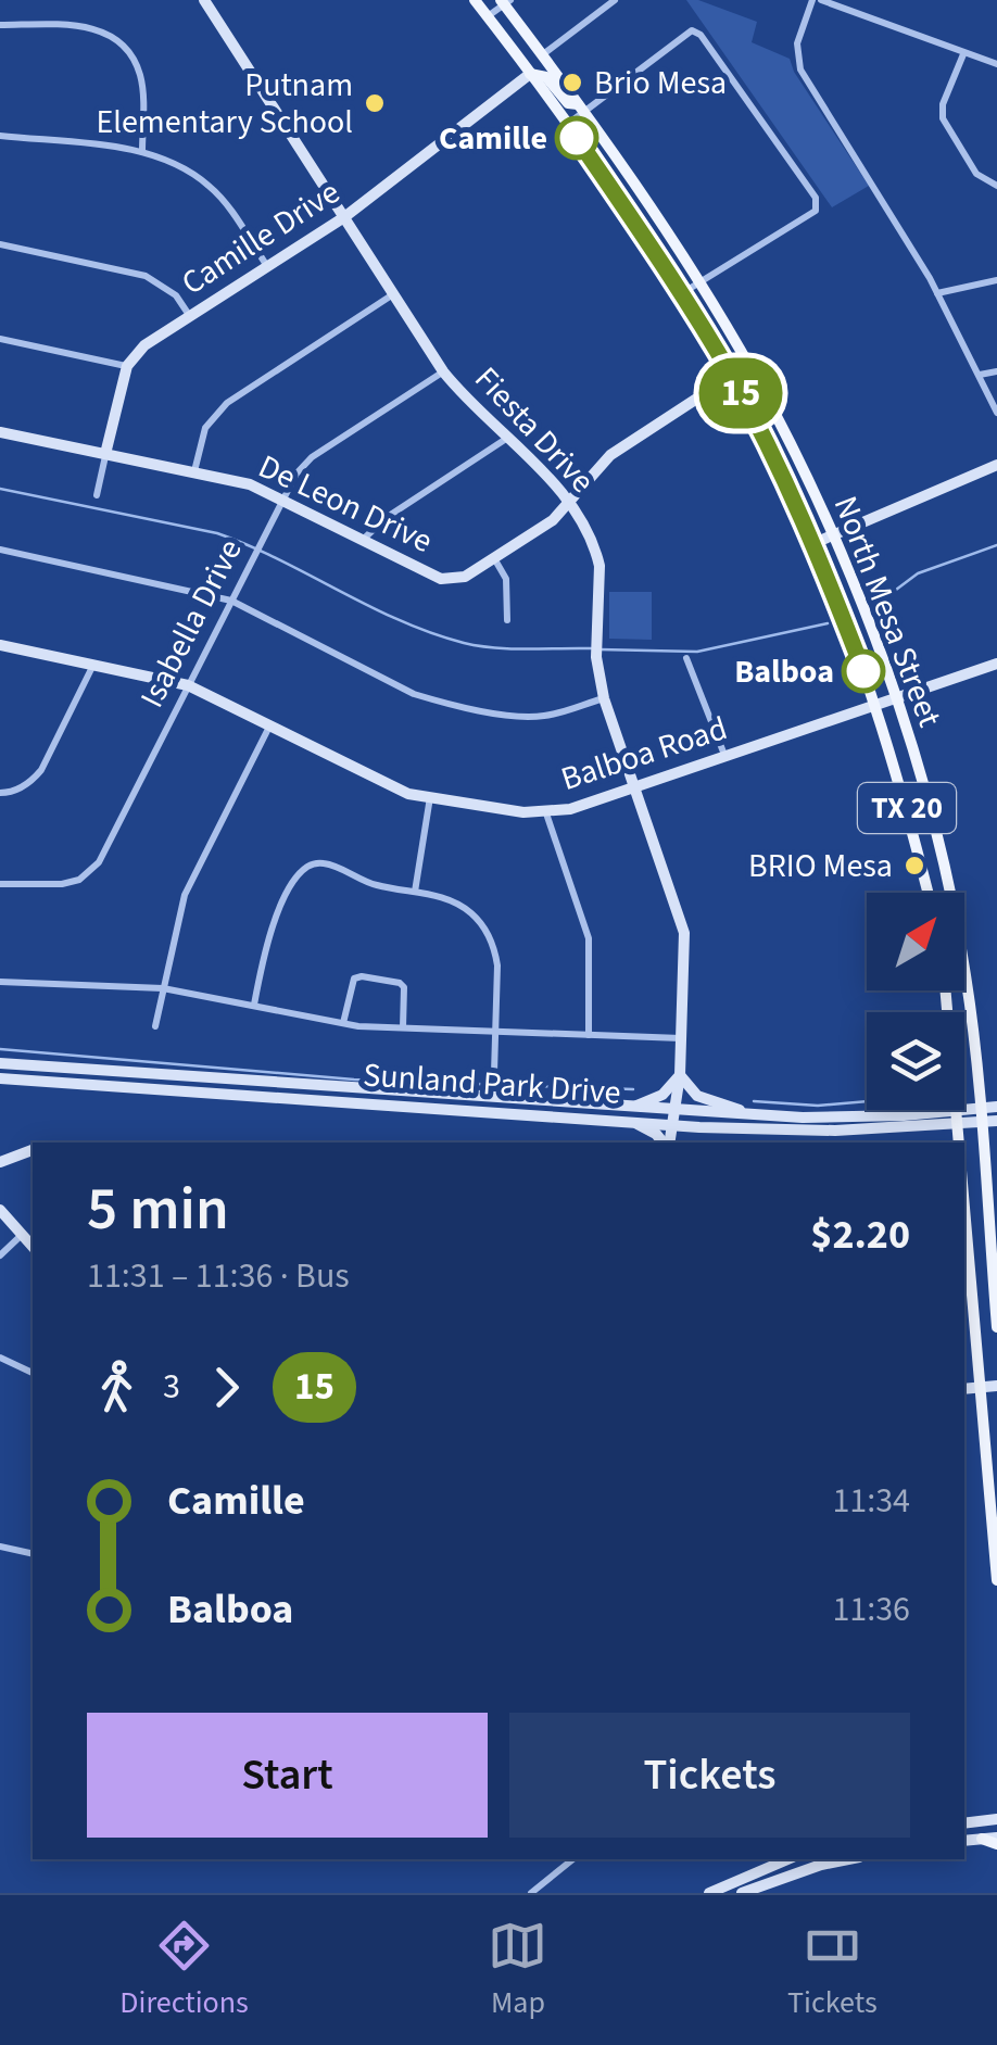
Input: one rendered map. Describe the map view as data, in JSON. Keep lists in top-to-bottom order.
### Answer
{
  "streets": {
    "main road": ["North Mesa Street", "TX 20"],
    "street": [
      "Camille Drive",
      "Fiesta Drive",
      "De Leon Drive",
      "Isabella Drive",
      "Balboa Road",
      "Sunland Park Drive"
    ]
  },
  "crossings": [
    ["Camille Drive", "Fiesta Drive"],
    ["Camille Drive", "North Mesa Street"],
    ["Fiesta Drive", "De Leon Drive"],
    ["Fiesta Drive", "Isabella Drive"],
    ["Fiesta Drive", "Balboa Road"],
    ["Fiesta Drive", "Sunland Park Drive"],
    ["De Leon Drive", "North Mesa Street"],
    ["De Leon Drive", "Isabella Drive"],
    ["North Mesa Street", "Balboa Road"],
    ["North Mesa Street", "Sunland Park Drive"],
    ["Isabella Drive", "Balboa Road"]
  ],
  "places": [
    "Brio Mesa",
    "Putnam Elementary School",
    "Camille",
    "Balboa",
    "BRIO Mesa"
  ],
  "lines": ["bus line 15"],
  "north": "top right",
  "page": {
    "on_map": "15",
    "heading": ["5 min", "11:31 – 11:36 · Bus", "$2.20"],
    "legs": ["3", "15"],
    "list": [
      {
        "name": "Camille",
        "value": "11:34"
      },
      {
        "name": "Balboa",
        "value": "11:36"
      }
    ],
    "buttons": ["Start", "Tickets"],
    "tabs": ["Directions", "Map", "Tickets"]
  }
}
